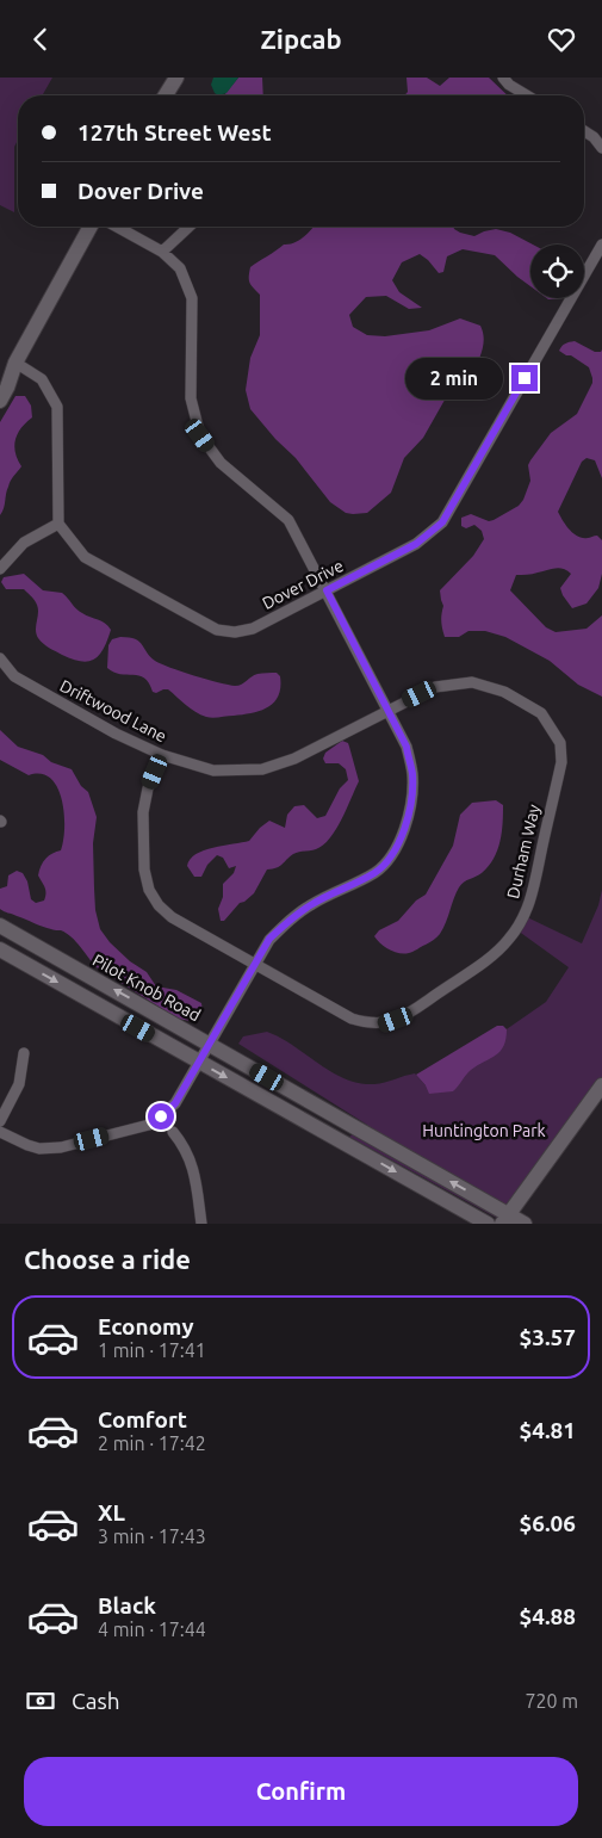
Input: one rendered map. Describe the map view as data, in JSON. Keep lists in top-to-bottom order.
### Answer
{
  "streets": {
    "main road": ["Pilot Knob Road"],
    "street": ["Dover Drive", "Driftwood Lane", "Durham Way"]
  },
  "crossings": [
    ["Driftwood Lane", "Durham Way"]
  ],
  "parks": ["Huntington Park"],
  "page": {
    "header": "Zipcab",
    "banner": ["127th Street West", "Dover Drive"],
    "bubble": "2 min",
    "heading": "Choose a ride",
    "list": [
      {
        "name": "Economy",
        "note": "1 min · 17:41",
        "value": "$3.57"
      },
      {
        "name": "Comfort",
        "note": "2 min · 17:42",
        "value": "$4.81"
      },
      {
        "name": "XL",
        "note": "3 min · 17:43",
        "value": "$6.06"
      },
      {
        "name": "Black",
        "note": "4 min · 17:44",
        "value": "$4.88"
      }
    ],
    "pay": ["Cash", "720 m"],
    "buttons": "Confirm"
  }
}
